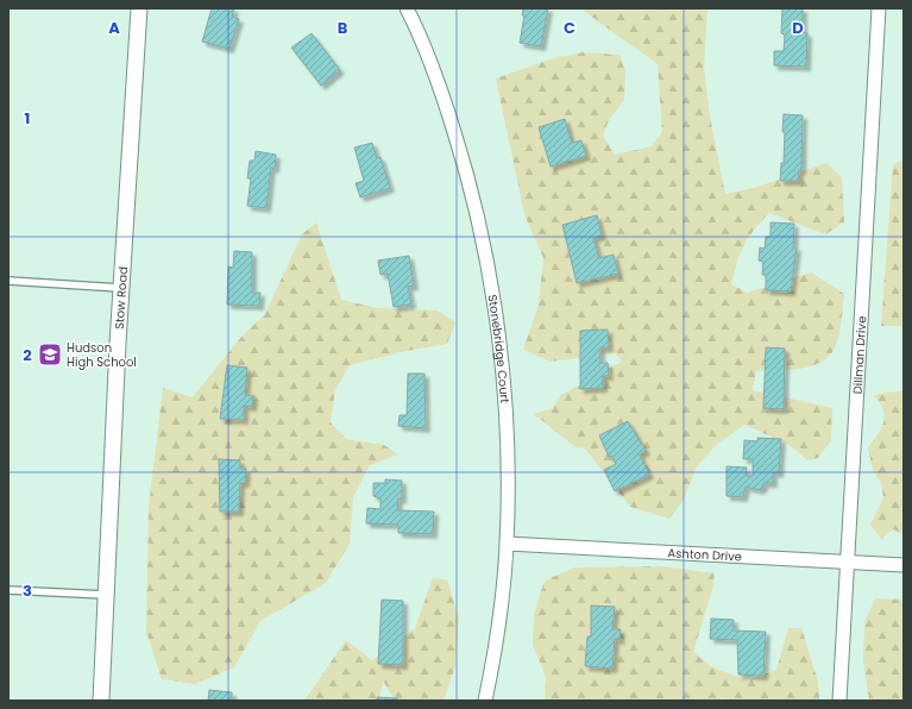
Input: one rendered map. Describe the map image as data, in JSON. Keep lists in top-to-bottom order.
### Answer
{
  "streets": {
    "street": [
      "Stow Road",
      "Stonebridge Court",
      "Dillman Drive",
      "Ashton Drive"
    ]
  },
  "crossings": [
    ["Stonebridge Court", "Ashton Drive"],
    ["Dillman Drive", "Ashton Drive"]
  ],
  "places": {
    "school or university": ["Hudson High School"]
  },
  "grid": {
    "columns": [
      "A",
      "B",
      "C",
      "D"
    ],
    "rows": ["1", "2", "3"]
  }
}
